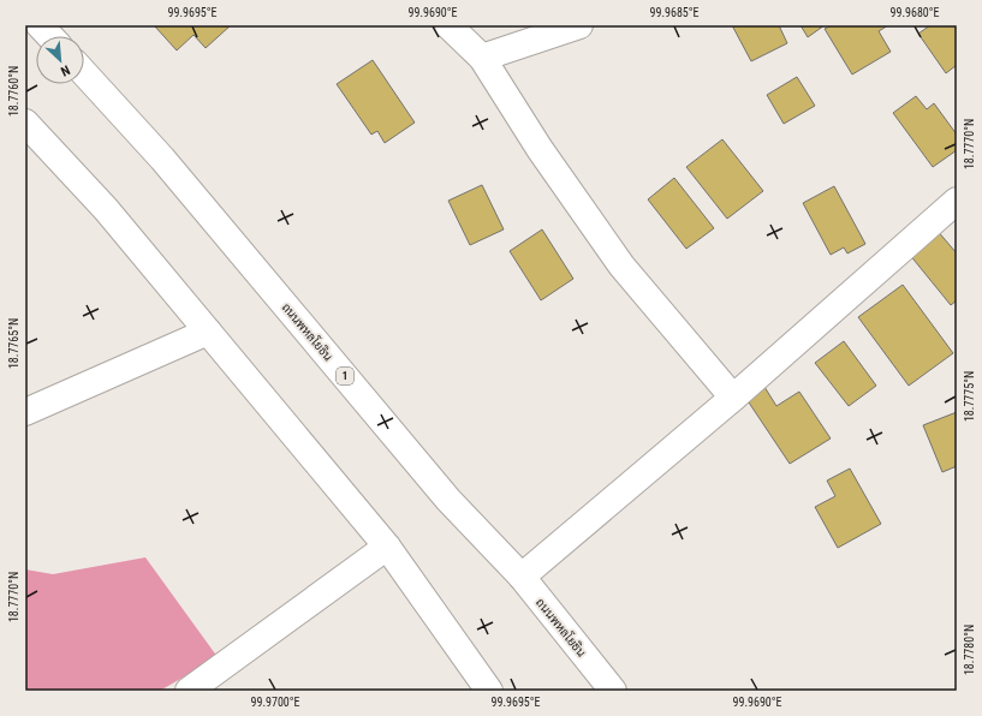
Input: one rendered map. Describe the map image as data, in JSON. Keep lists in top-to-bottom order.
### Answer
{
  "streets": {
    "main road": ["ถนนพหลโยธิน", "1"]
  },
  "north": "bottom right",
  "coordinates": [
    "99.9695°E",
    "99.9690°E",
    "99.9685°E",
    "99.9680°E",
    "18.7760°N",
    "18.7770°N",
    "18.7765°N",
    "18.7775°N",
    "18.7780°N",
    "99.9700°E"
  ]
}
